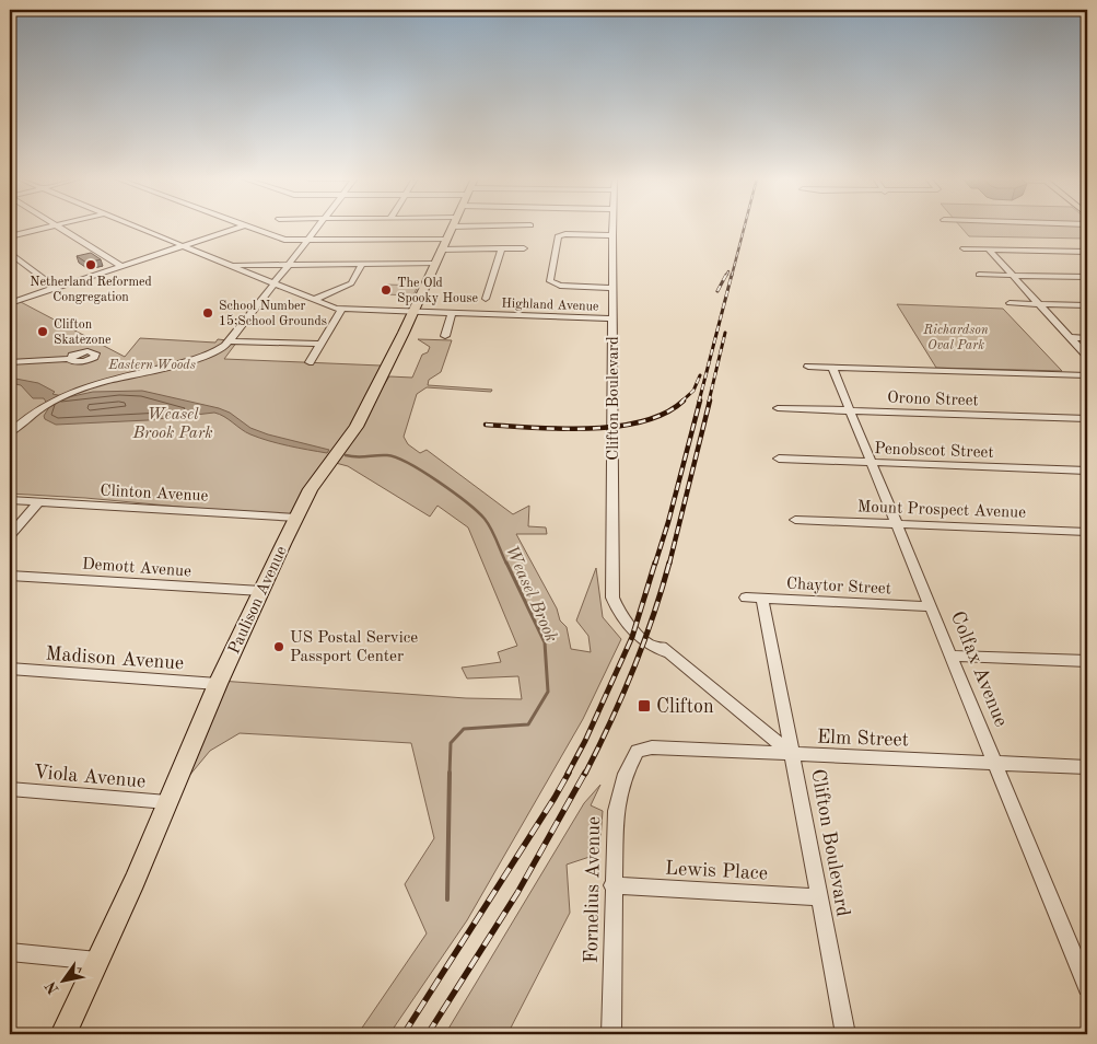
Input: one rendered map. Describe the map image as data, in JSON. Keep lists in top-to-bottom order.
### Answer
{
  "streets": {
    "main road": ["Paulison Avenue"],
    "street": [
      "Highland Avenue",
      "Clifton Boulevard",
      "Orono Street",
      "Penobscot Street",
      "Clinton Avenue",
      "Mount Prospect Avenue",
      "Demott Avenue",
      "Chaytor Street",
      "Madison Avenue",
      "Colfax Avenue",
      "Elm Street",
      "Viola Avenue",
      "Lewis Place",
      "Fornelius Avenue"
    ]
  },
  "crossings": [
    ["Highland Avenue", "Clifton Boulevard"],
    ["Highland Avenue", "Paulison Avenue"],
    ["Clifton Boulevard", "Elm Street"],
    ["Clifton Boulevard", "Lewis Place"],
    ["Orono Street", "Colfax Avenue"],
    ["Penobscot Street", "Colfax Avenue"],
    ["Clinton Avenue", "Paulison Avenue"],
    ["Mount Prospect Avenue", "Colfax Avenue"],
    ["Demott Avenue", "Paulison Avenue"],
    ["Chaytor Street", "Colfax Avenue"],
    ["Paulison Avenue", "Madison Avenue"],
    ["Paulison Avenue", "Viola Avenue"],
    ["Colfax Avenue", "Elm Street"],
    ["Elm Street", "Fornelius Avenue"],
    ["Lewis Place", "Fornelius Avenue"]
  ],
  "water": ["Weasel Brook"],
  "parks": ["Richardson Oval Park", "Eastern Woods", "Weasel Brook Park"],
  "places": {
    "other": [
      "Netherland Reformed Congregation",
      "The Old Spooky House",
      "School Number 15;School Grounds",
      "Clifton Skatezone",
      "US Postal Service Passport Center"
    ],
    "transit": ["Clifton"]
  },
  "north": "bottom left"
}
